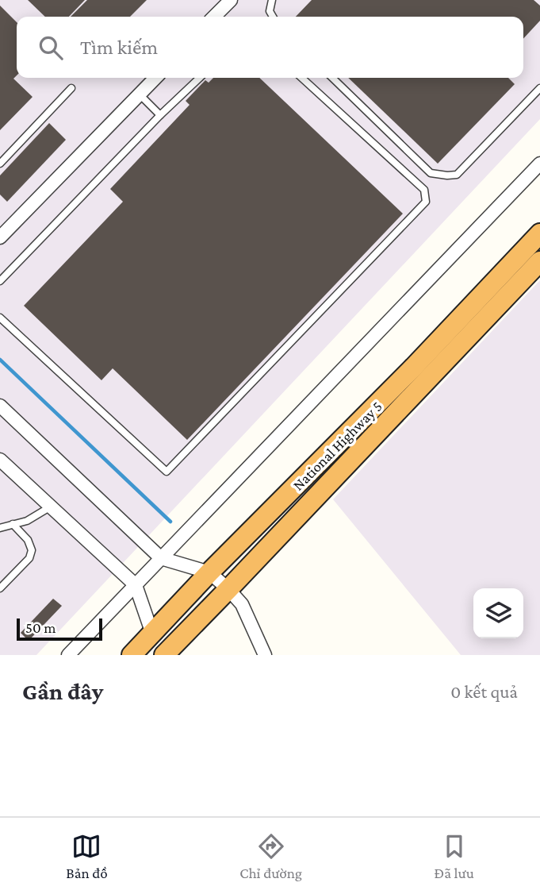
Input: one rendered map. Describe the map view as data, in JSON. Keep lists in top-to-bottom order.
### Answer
{
  "streets": {
    "highway": ["National Highway 5"]
  },
  "scale_bar": "50 m",
  "page": {
    "search": "Tìm kiếm",
    "scale": "50 m",
    "heading": ["Gần đây", "0 kết quả"],
    "nav": ["Bản đồ", "Chỉ đường", "Đã lưu"]
  }
}
